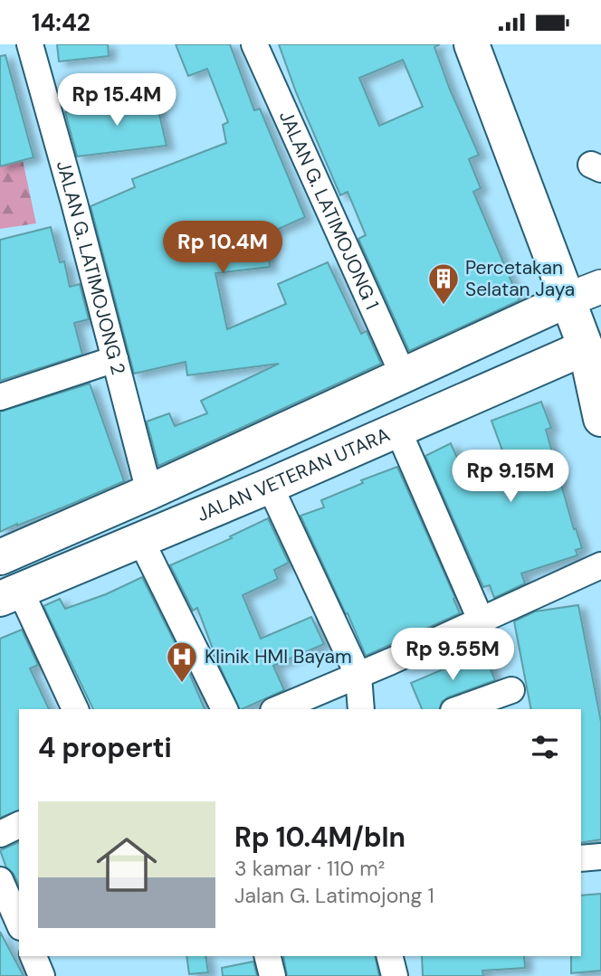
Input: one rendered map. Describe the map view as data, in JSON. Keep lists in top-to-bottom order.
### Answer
{
  "streets": {
    "highway": ["JALAN VETERAN UTARA"],
    "street": ["JALAN G. LATIMOJONG 1", "JALAN G. LATIMOJONG 2"]
  },
  "places": {
    "building": ["Percetakan Selatan Jaya"],
    "hospital": ["Klinik HMI Bayam"]
  },
  "page": {
    "status": "14:42",
    "price": [
      "Rp 15.4M",
      "Rp 10.4M",
      "Rp 9.15M",
      "Rp 9.55M"
    ],
    "heading": "4 properti",
    "list": [
      {
        "name": "Rp 10.4M/bln",
        "note": "3 kamar · 110 m² · Jalan G. Latimojong 1"
      }
    ]
  }
}
